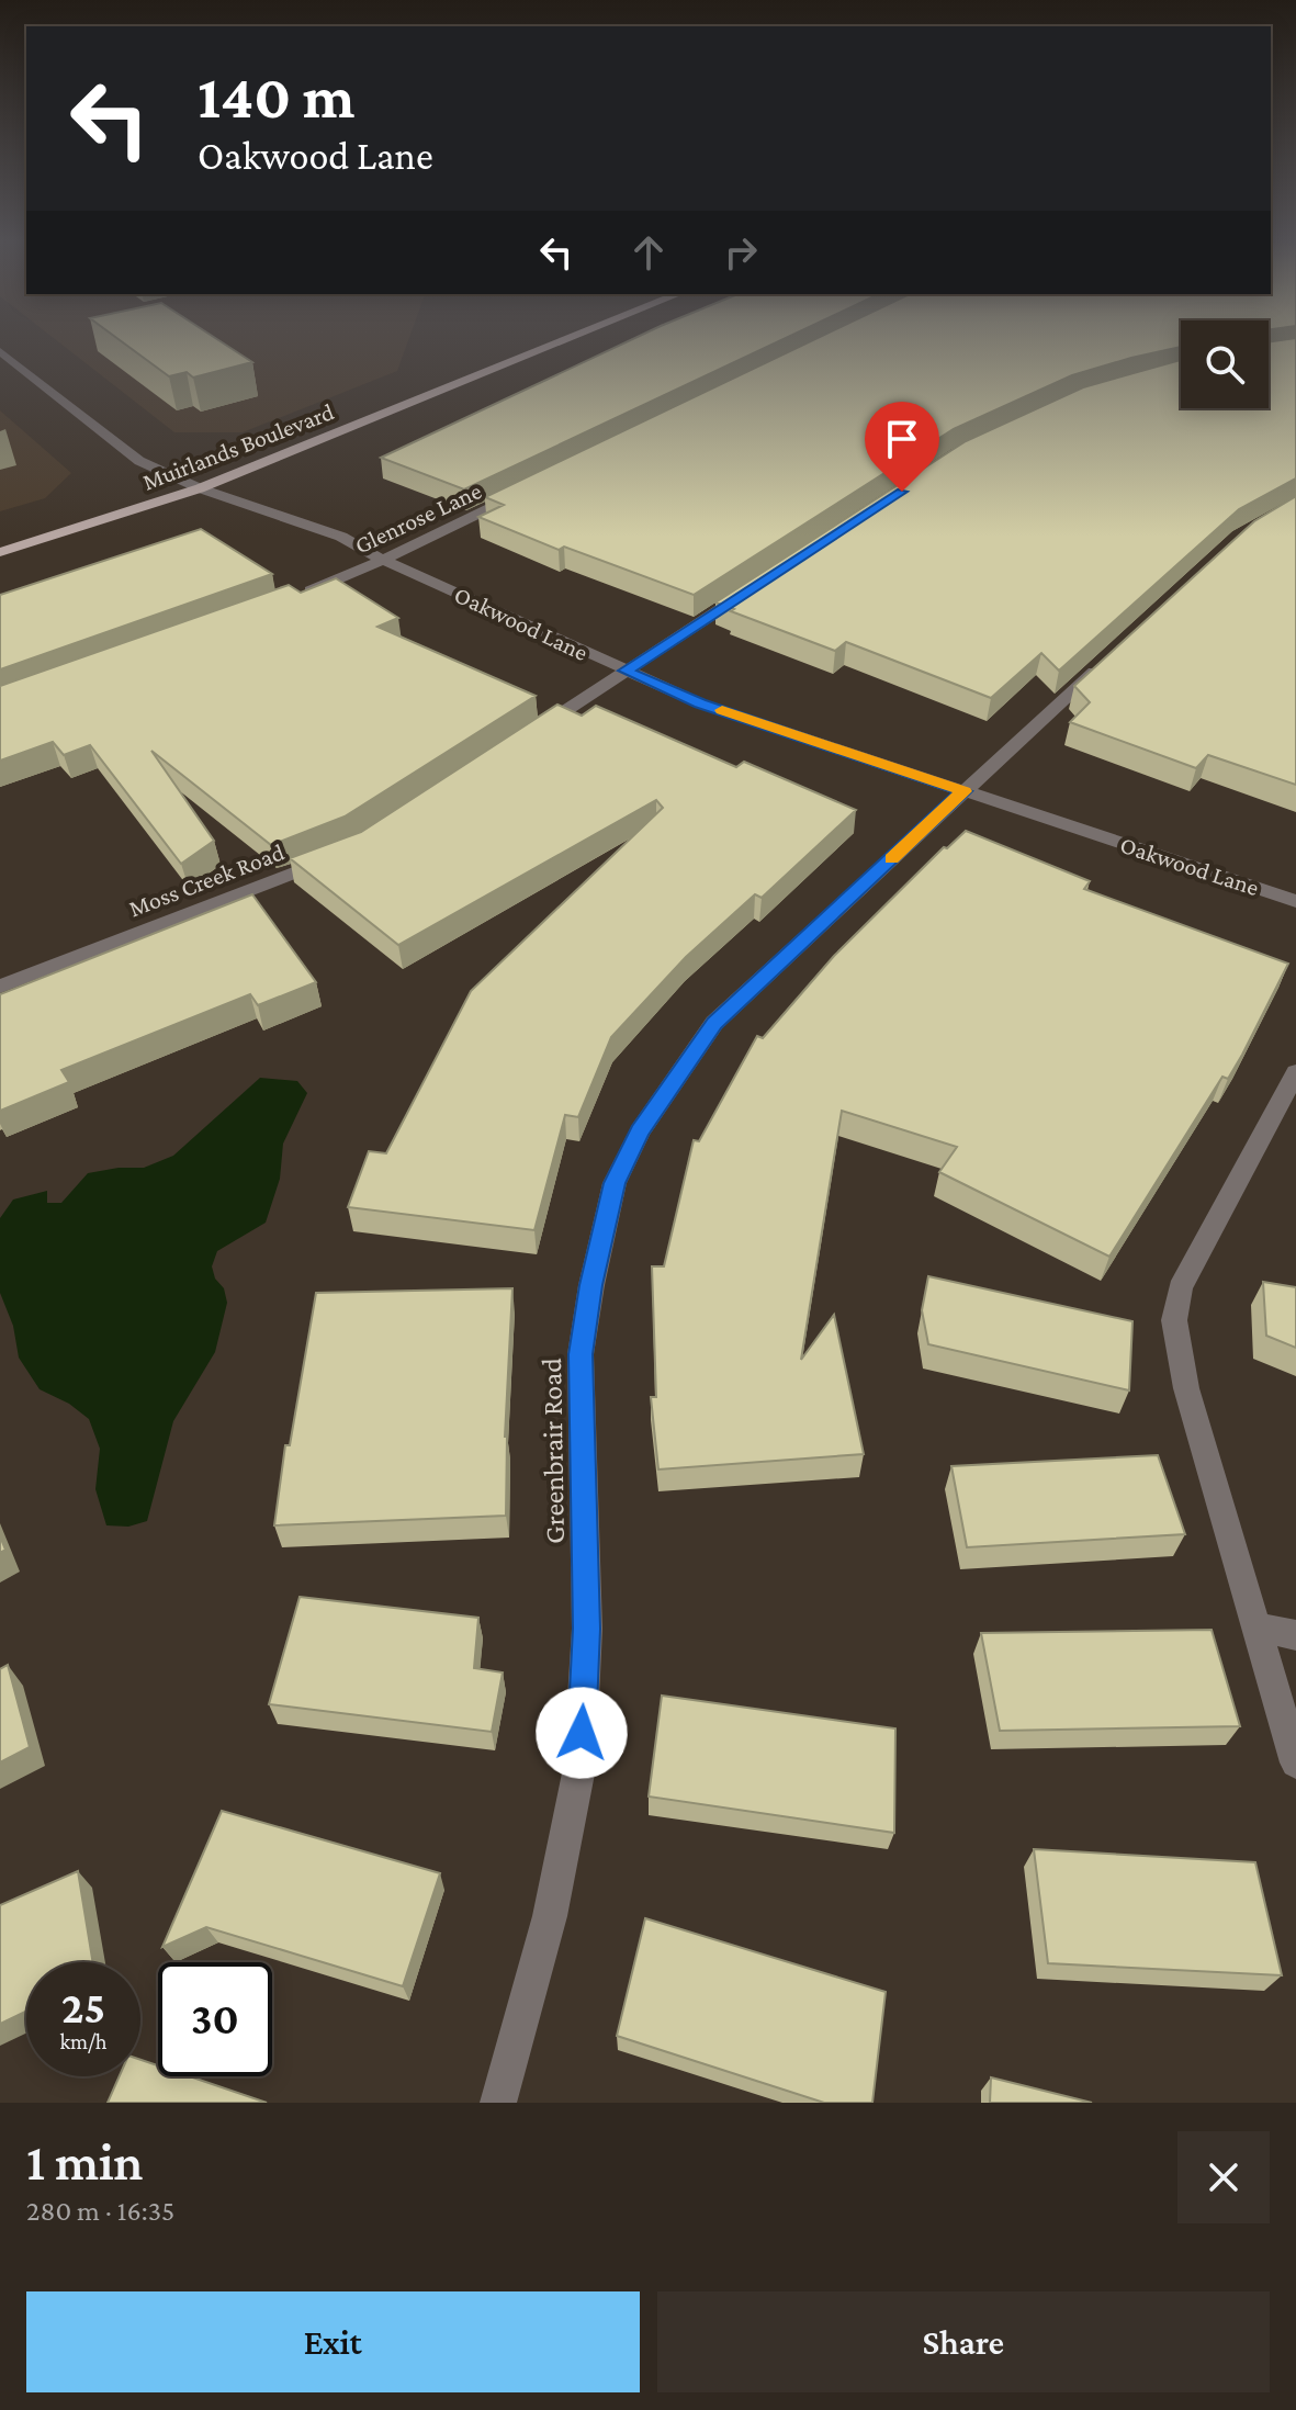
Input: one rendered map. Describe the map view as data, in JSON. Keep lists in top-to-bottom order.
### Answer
{
  "streets": {
    "main road": ["Muirlands Boulevard"],
    "street": [
      "Glenrose Lane",
      "Oakwood Lane",
      "Moss Creek Road",
      "Greenbrair Road"
    ]
  },
  "crossings": [
    ["Muirlands Boulevard", "Oakwood Lane"],
    ["Glenrose Lane", "Oakwood Lane"],
    ["Oakwood Lane", "Greenbrair Road"]
  ],
  "page": {
    "turn": ["140 m", "Oakwood Lane"],
    "speed": "25 km/h",
    "limit": "30",
    "heading": ["1 min", "280 m · 16:35"],
    "buttons": ["Exit", "Share"]
  }
}
